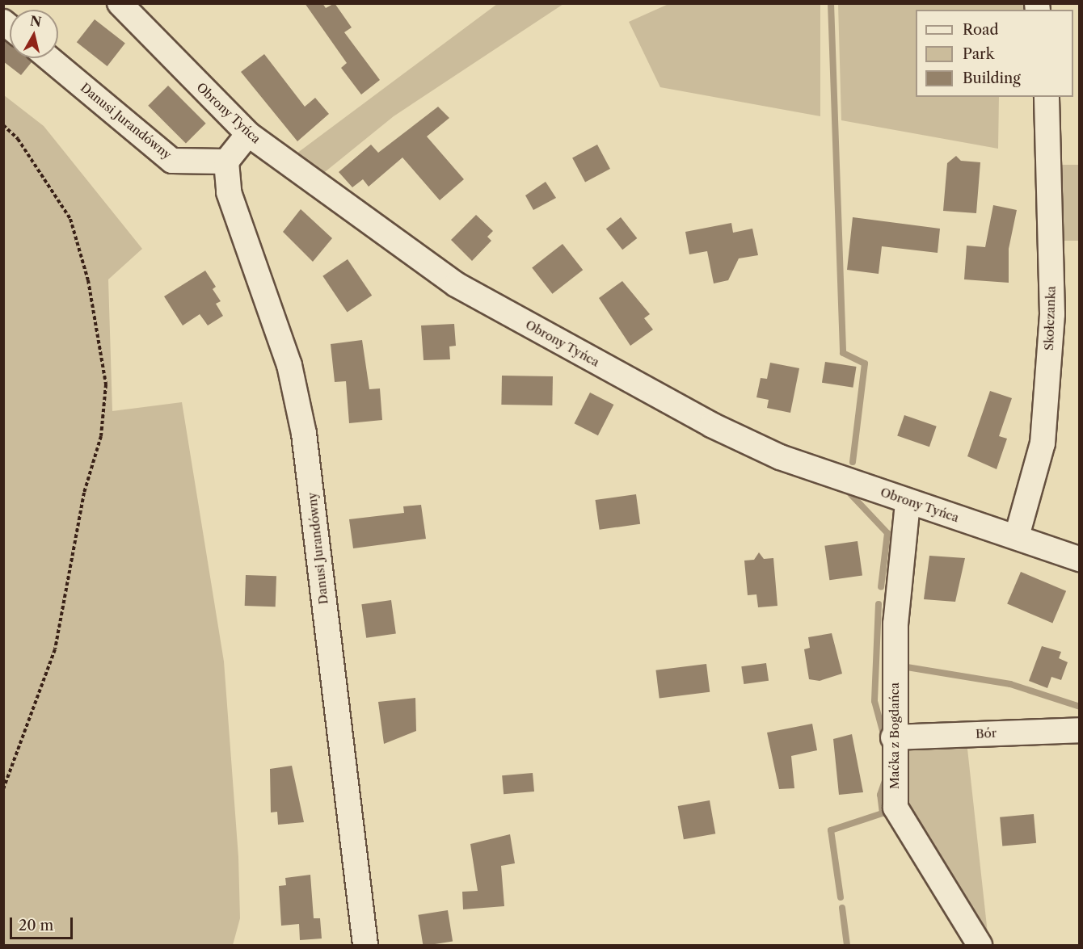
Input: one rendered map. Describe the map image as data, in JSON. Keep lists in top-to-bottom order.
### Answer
{
  "streets": {
    "street": [
      "Obrony Tyńca",
      "Danusi Jurandówny",
      "Skołczanka",
      "Bór",
      "Maćka z Bogdańca"
    ]
  },
  "crossings": [
    ["Obrony Tyńca", "Skołczanka"],
    ["Obrony Tyńca", "Maćka z Bogdańca"],
    ["Bór", "Maćka z Bogdańca"]
  ],
  "legend": ["Road", "Park", "Building"],
  "scale_bar": "20 m",
  "north": "top"
}
